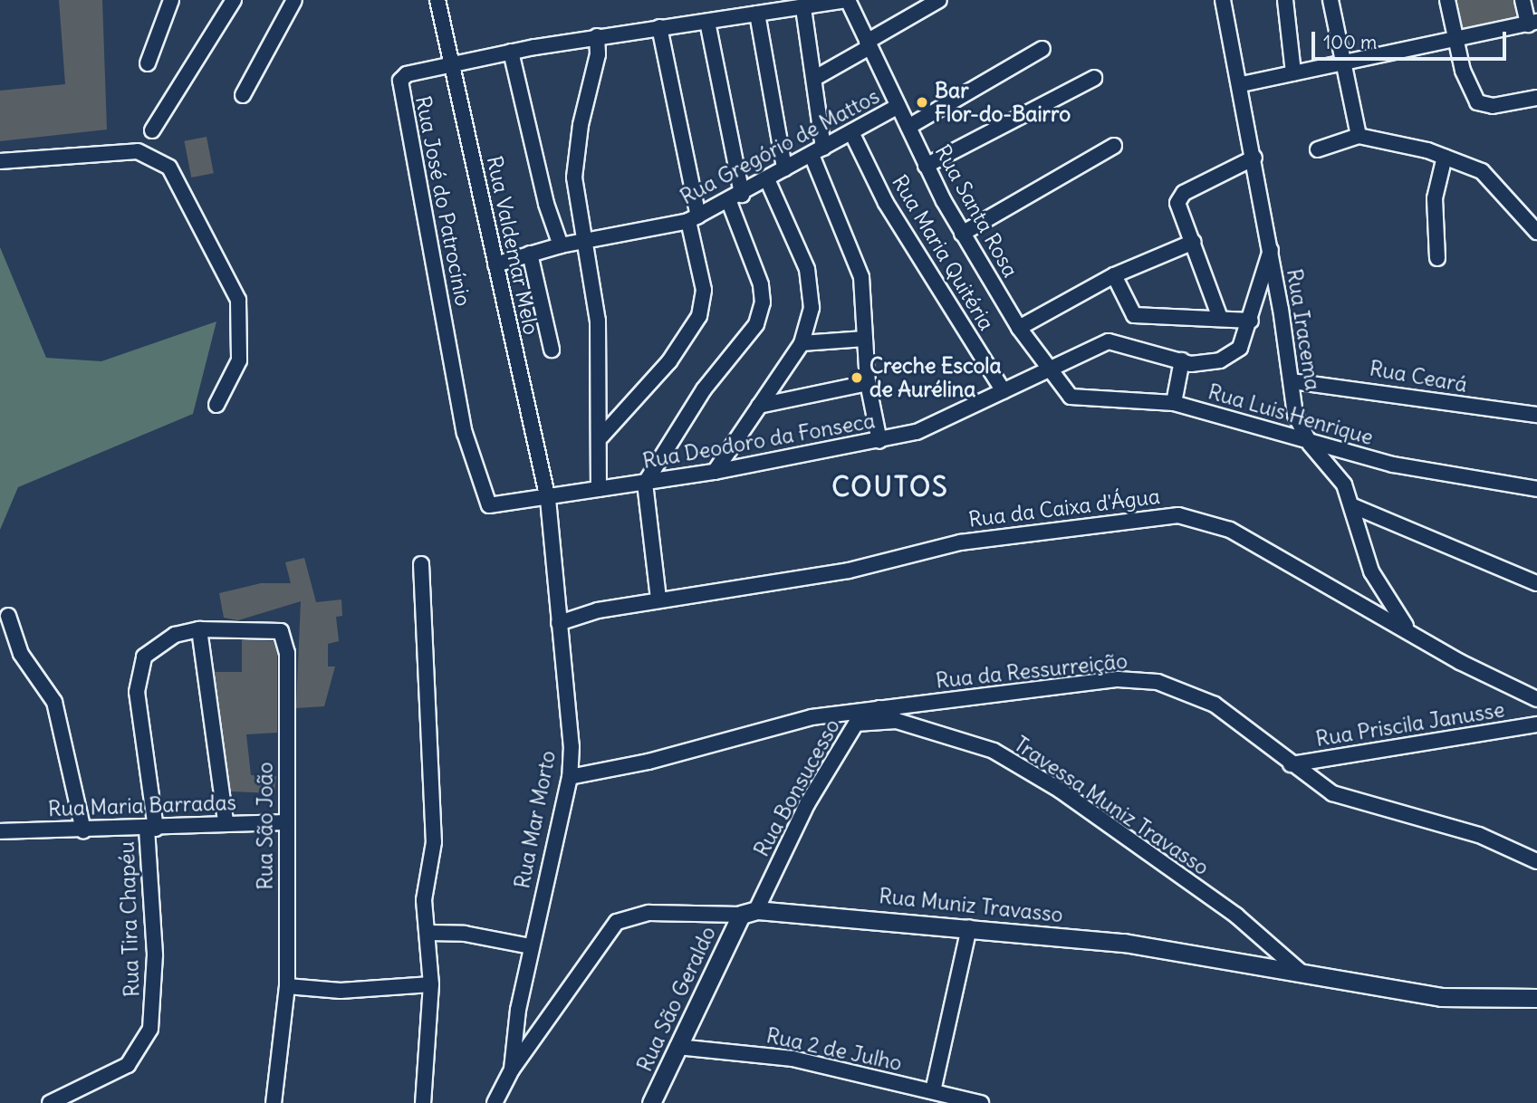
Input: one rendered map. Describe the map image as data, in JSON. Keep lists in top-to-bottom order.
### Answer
{
  "streets": {
    "street": [
      "Rua Gregório de Mattos",
      "Rua José do Patrocínio",
      "Rua Santa Rosa",
      "Rua Valdemar Melo",
      "Rua Maria Quitéria",
      "Rua Iracema",
      "Rua Ceará",
      "Rua Luis Henrique",
      "Rua Deodoro da Fonseca",
      "Rua da Caixa d'Água",
      "Rua da Ressurreição",
      "Rua Priscila Janusse",
      "Rua Bonsucesso",
      "Rua Maria Barradas",
      "Travessa Muniz Travasso",
      "Rua Mar Morto",
      "Rua São João",
      "Rua Muniz Travasso",
      "Rua Tira Chapéu",
      "Rua São Geraldo",
      "Rua 2 de Julho"
    ]
  },
  "crossings": [
    ["Rua Gregório de Mattos", "Rua Santa Rosa"],
    ["Rua Gregório de Mattos", "Rua Valdemar Melo"],
    ["Rua Gregório de Mattos", "Rua Maria Quitéria"],
    ["Rua José do Patrocínio", "Rua Santa Rosa"],
    ["Rua José do Patrocínio", "Rua Valdemar Melo"],
    ["Rua José do Patrocínio", "Rua Deodoro da Fonseca"],
    ["Rua Santa Rosa", "Rua Luis Henrique"],
    ["Rua Santa Rosa", "Rua Deodoro da Fonseca"],
    ["Rua Valdemar Melo", "Rua Deodoro da Fonseca"],
    ["Rua Valdemar Melo", "Rua Mar Morto"],
    ["Rua Maria Quitéria", "Rua Deodoro da Fonseca"],
    ["Rua Iracema", "Rua Ceará"],
    ["Rua Iracema", "Rua Luis Henrique"],
    ["Rua Iracema", "Rua Deodoro da Fonseca"],
    ["Rua Iracema", "Rua da Caixa d'Água"],
    ["Rua Luis Henrique", "Rua Deodoro da Fonseca"],
    ["Rua Deodoro da Fonseca", "Rua Mar Morto"],
    ["Rua da Caixa d'Água", "Rua Mar Morto"],
    ["Rua da Ressurreição", "Rua Priscila Janusse"],
    ["Rua da Ressurreição", "Travessa Muniz Travasso"],
    ["Rua da Ressurreição", "Rua Mar Morto"],
    ["Rua Bonsucesso", "Travessa Muniz Travasso"],
    ["Rua Bonsucesso", "Rua Muniz Travasso"],
    ["Rua Bonsucesso", "Rua São Geraldo"],
    ["Rua Maria Barradas", "Rua São João"],
    ["Rua Maria Barradas", "Rua Tira Chapéu"],
    ["Travessa Muniz Travasso", "Rua Muniz Travasso"],
    ["Rua Mar Morto", "Rua Muniz Travasso"],
    ["Rua São João", "Rua Tira Chapéu"],
    ["Rua Muniz Travasso", "Rua São Geraldo"],
    ["Rua São Geraldo", "Rua 2 de Julho"]
  ],
  "districts": ["COUTOS"],
  "places": ["Bar Flor-do-Bairro", "Creche Escola de Aurélina"],
  "scale_bar": "100 m"
}
